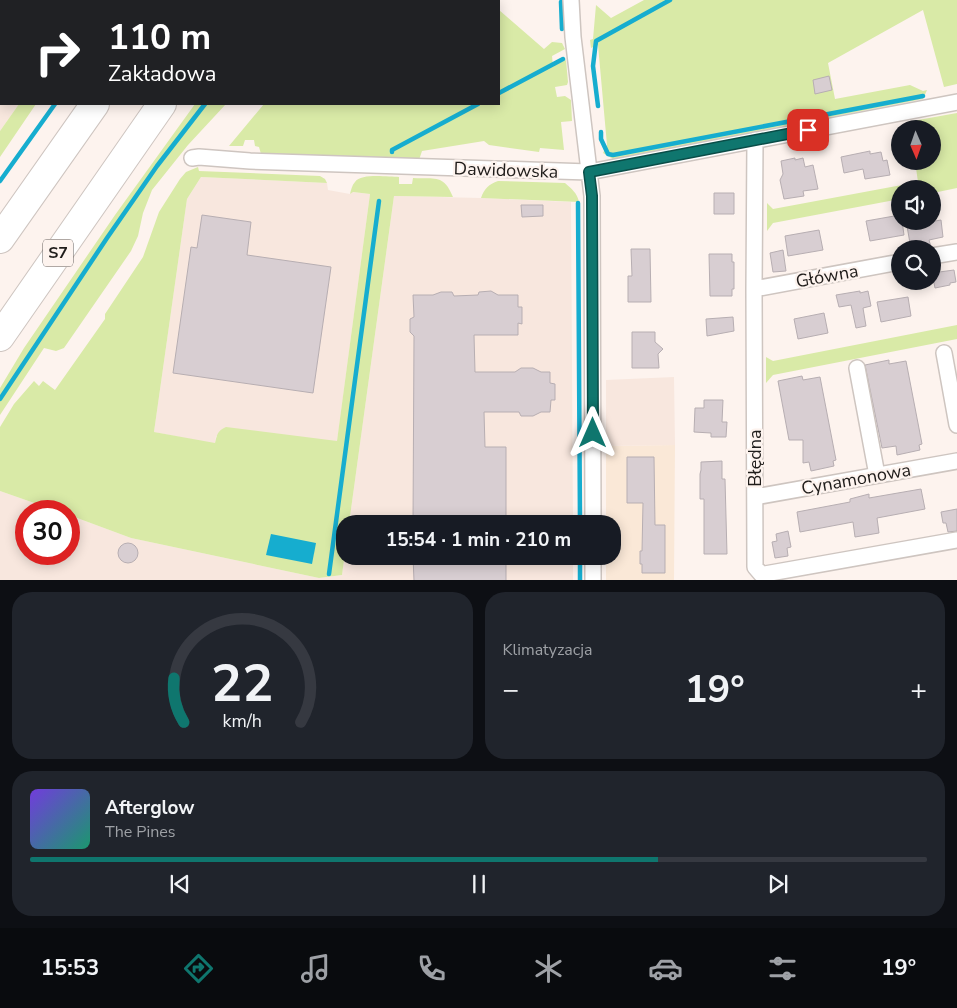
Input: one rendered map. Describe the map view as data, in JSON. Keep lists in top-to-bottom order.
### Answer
{
  "streets": {
    "highway": ["S7"],
    "street": [
      "Dawidowska",
      "Główna",
      "Błędna",
      "Cynamonowa"
    ]
  },
  "crossings": [
    ["Dawidowska", "Błędna"],
    ["Główna", "Błędna"],
    ["Błędna", "Cynamonowa"]
  ],
  "north": "bottom",
  "page": {
    "turn": ["110 m", "Zakładowa"],
    "limit": "30",
    "trip": "15:54 · 1 min · 210 m",
    "tile": "Klimatyzacja",
    "heat": ["−", "19°", "+"],
    "song": ["Afterglow", "The Pines"],
    "tabs": ["15:53", "19°"],
    "gauge": ["22", "km/h"]
  }
}
